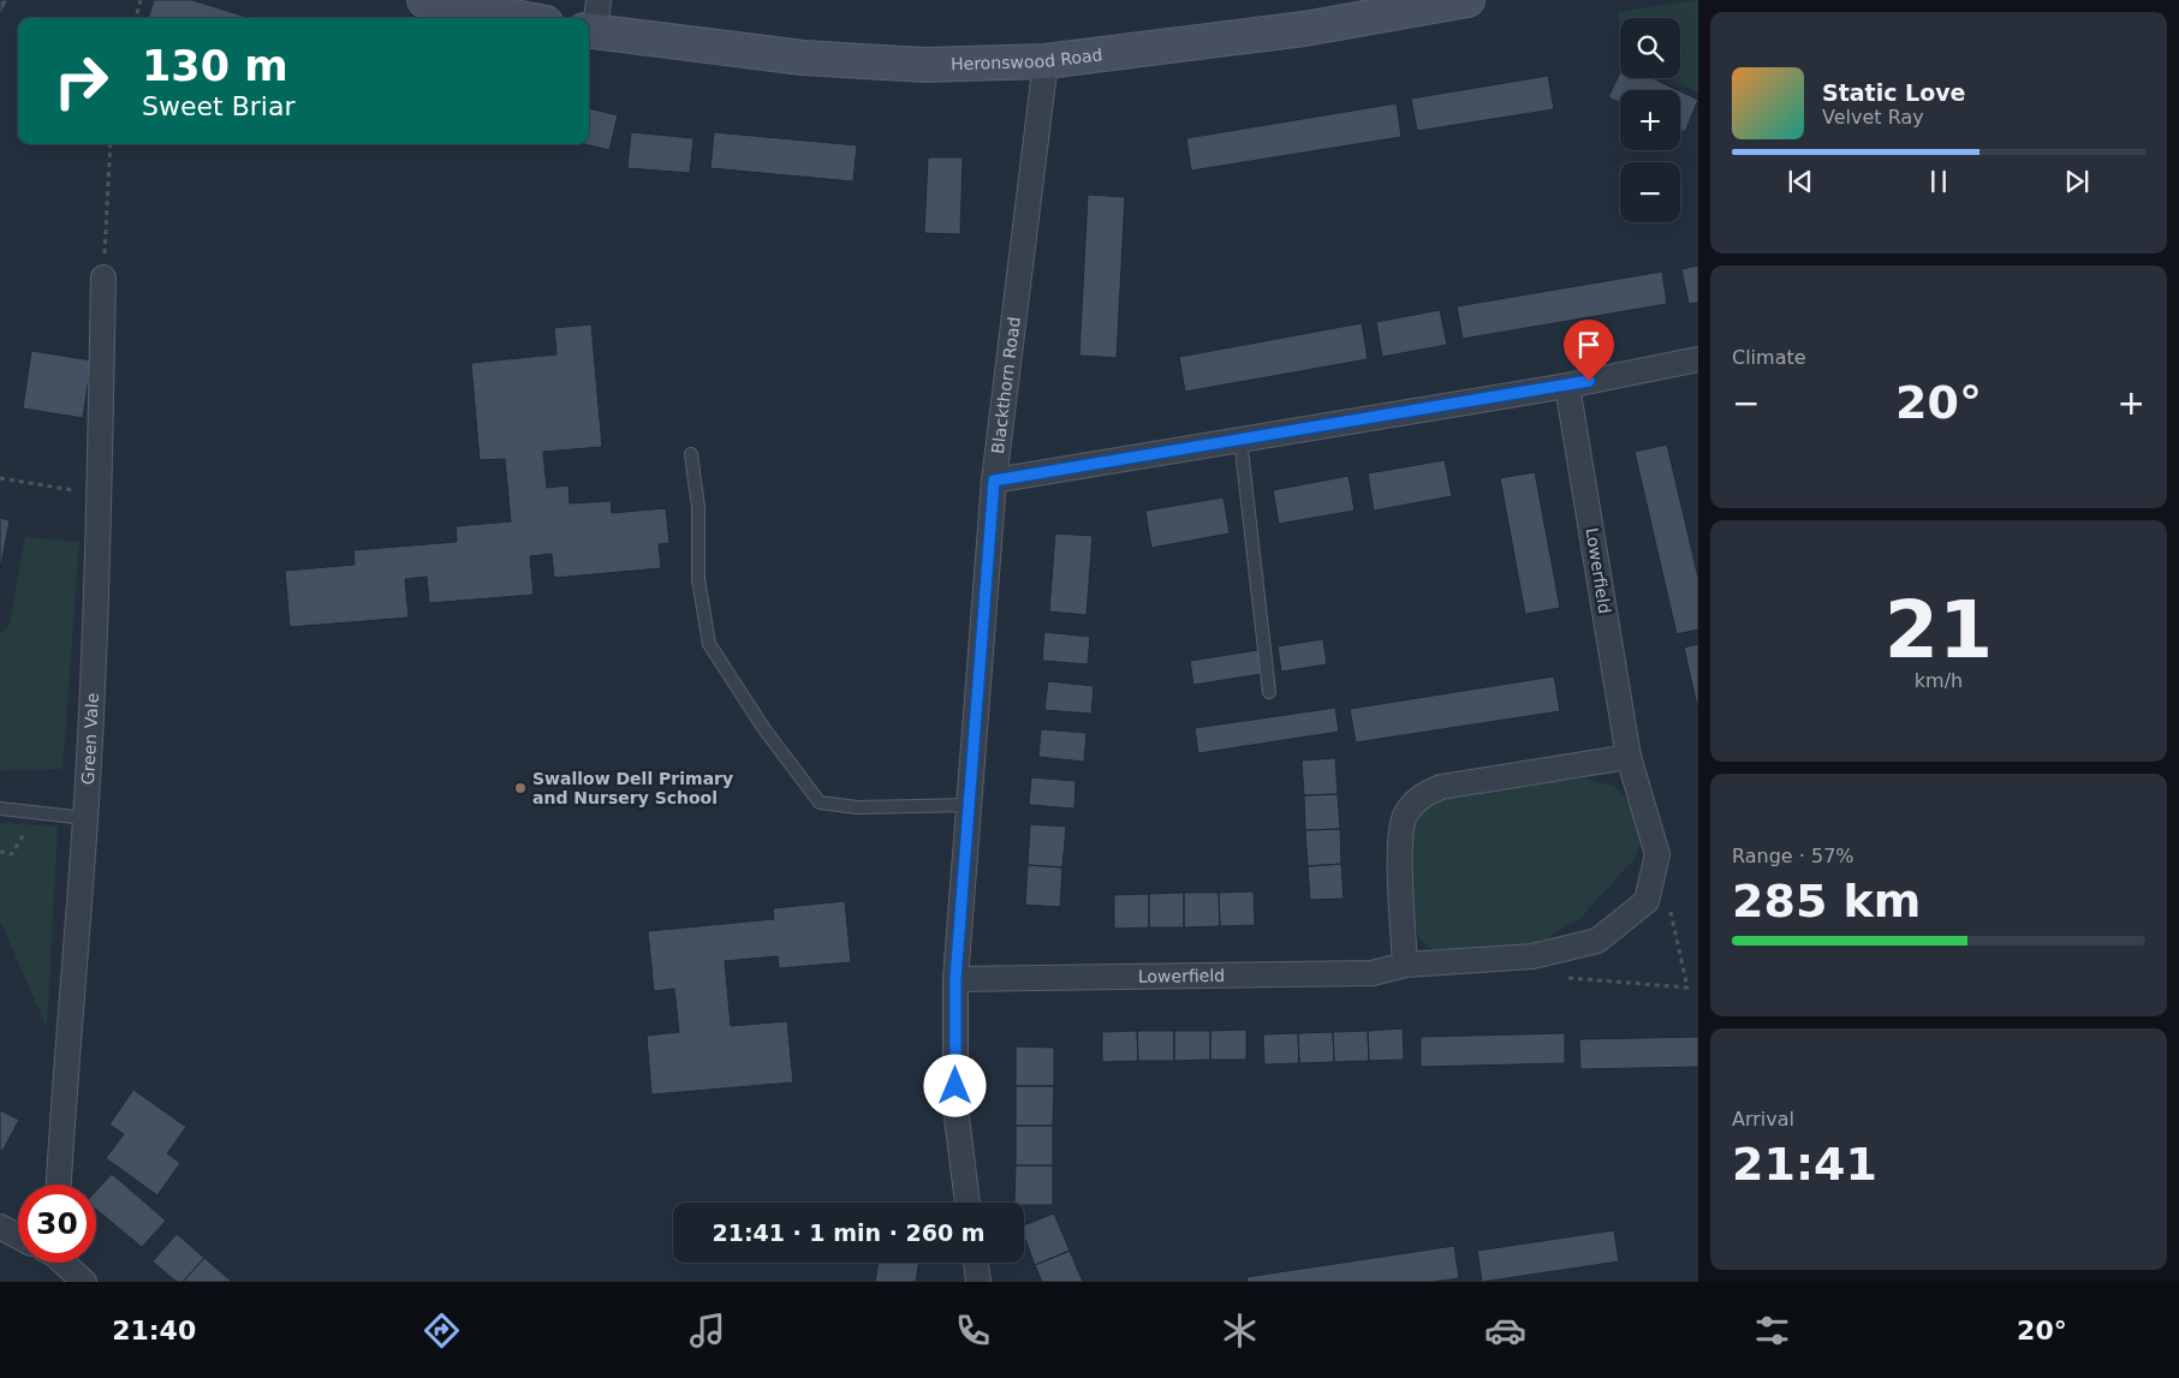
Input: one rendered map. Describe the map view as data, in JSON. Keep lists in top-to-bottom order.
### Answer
{
  "streets": {
    "street": [
      "Heronswood Road",
      "Blackthorn Road",
      "Lowerfield",
      "Green Vale"
    ]
  },
  "crossings": [
    ["Heronswood Road", "Blackthorn Road"],
    ["Blackthorn Road", "Lowerfield"]
  ],
  "places": ["Swallow Dell Primary and Nursery School"],
  "page": {
    "map_buttons": ["+", "−"],
    "turn": ["130 m", "Sweet Briar"],
    "song": ["Static Love", "Velvet Ray"],
    "tile": [
      "Climate",
      ["21", "km/h"],
      ["Range · 57%", "285 km"],
      ["Arrival", "21:41"]
    ],
    "heat": ["−", "20°", "+"],
    "limit": "30",
    "trip": "21:41 · 1 min · 260 m",
    "tabs": ["21:40", "20°"]
  }
}
